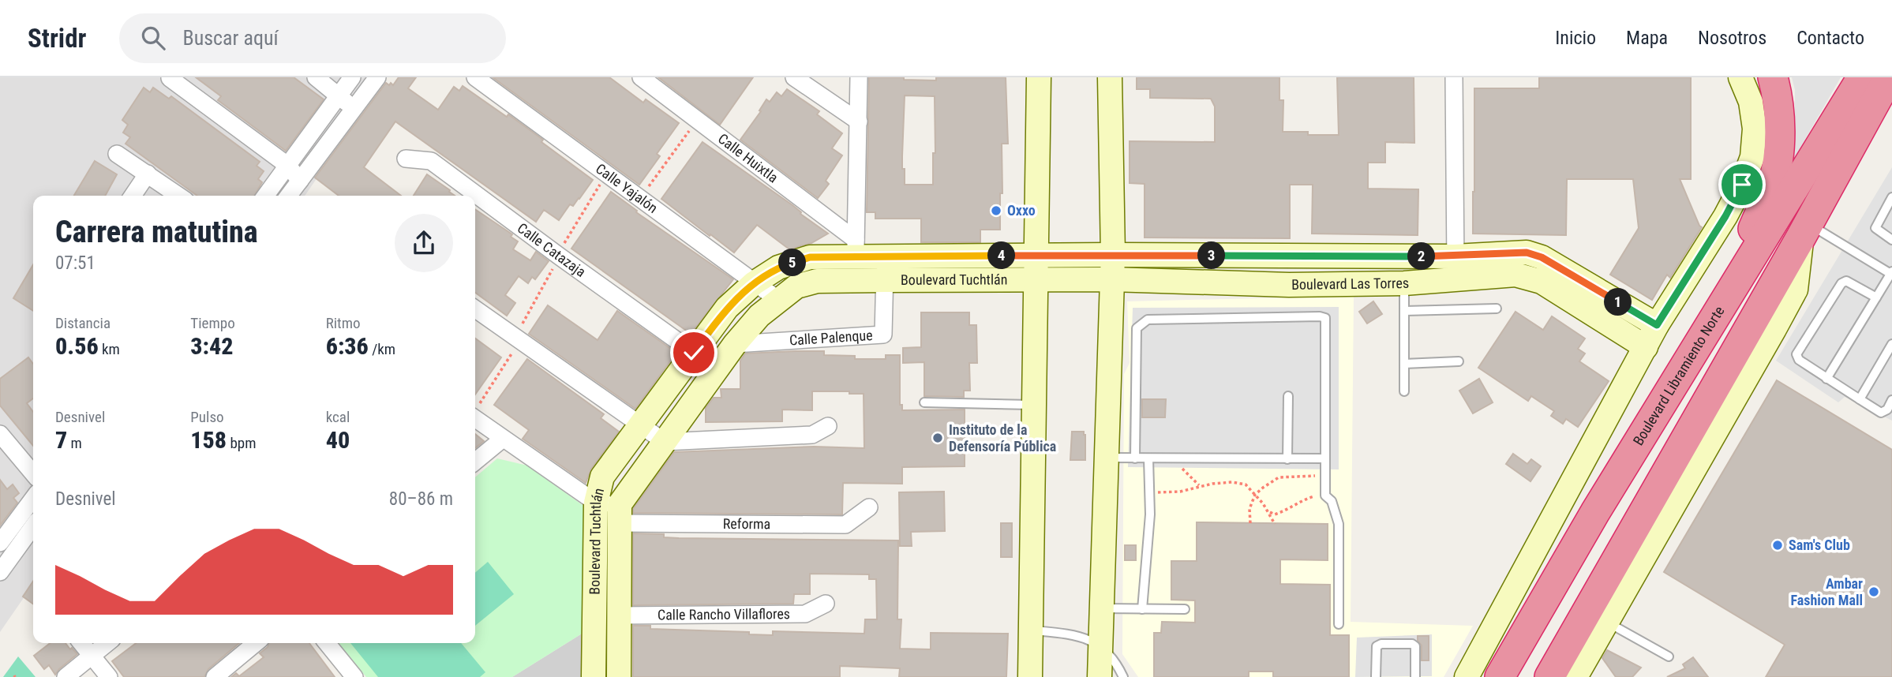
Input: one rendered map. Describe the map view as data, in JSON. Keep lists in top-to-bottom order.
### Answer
{
  "streets": {
    "highway": ["Boulevard Libramiento Norte"],
    "street": [
      "Calle Huixtla",
      "Calle Yajalón",
      "Calle Catazaja",
      "Boulevard Tuchtlán",
      "Boulevard Las Torres",
      "Calle Palenque",
      "Reforma",
      "Calle Rancho Villaflores"
    ]
  },
  "crossings": [
    ["Calle Huixtla", "Boulevard Tuchtlán"],
    ["Calle Yajalón", "Boulevard Tuchtlán"],
    ["Calle Catazaja", "Boulevard Tuchtlán"],
    ["Boulevard Tuchtlán", "Boulevard Las Torres"],
    ["Boulevard Tuchtlán", "Calle Palenque"],
    ["Boulevard Tuchtlán", "Reforma"],
    ["Boulevard Tuchtlán", "Calle Rancho Villaflores"]
  ],
  "places": [
    "Oxxo",
    "Instituto de la Defensoría Pública",
    "Sam's Club",
    "Ambar Fashion Mall"
  ],
  "page": {
    "header": "Stridr",
    "search": "Buscar aquí",
    "nav": [
      "Inicio",
      "Mapa",
      "Nosotros",
      "Contacto"
    ],
    "heading": ["Carrera matutina", "07:51"],
    "pins": [
      "3",
      "4",
      "2",
      "5",
      "1"
    ],
    "stats": [
      ["Distancia", "0.56 km"],
      ["Tiempo", "3:42"],
      ["Ritmo", "6:36 /km"],
      ["Desnivel", "7 m"],
      ["Pulso", "158 bpm"],
      ["kcal", "40"]
    ],
    "chart": ["Desnivel", "80–86 m"]
  }
}
